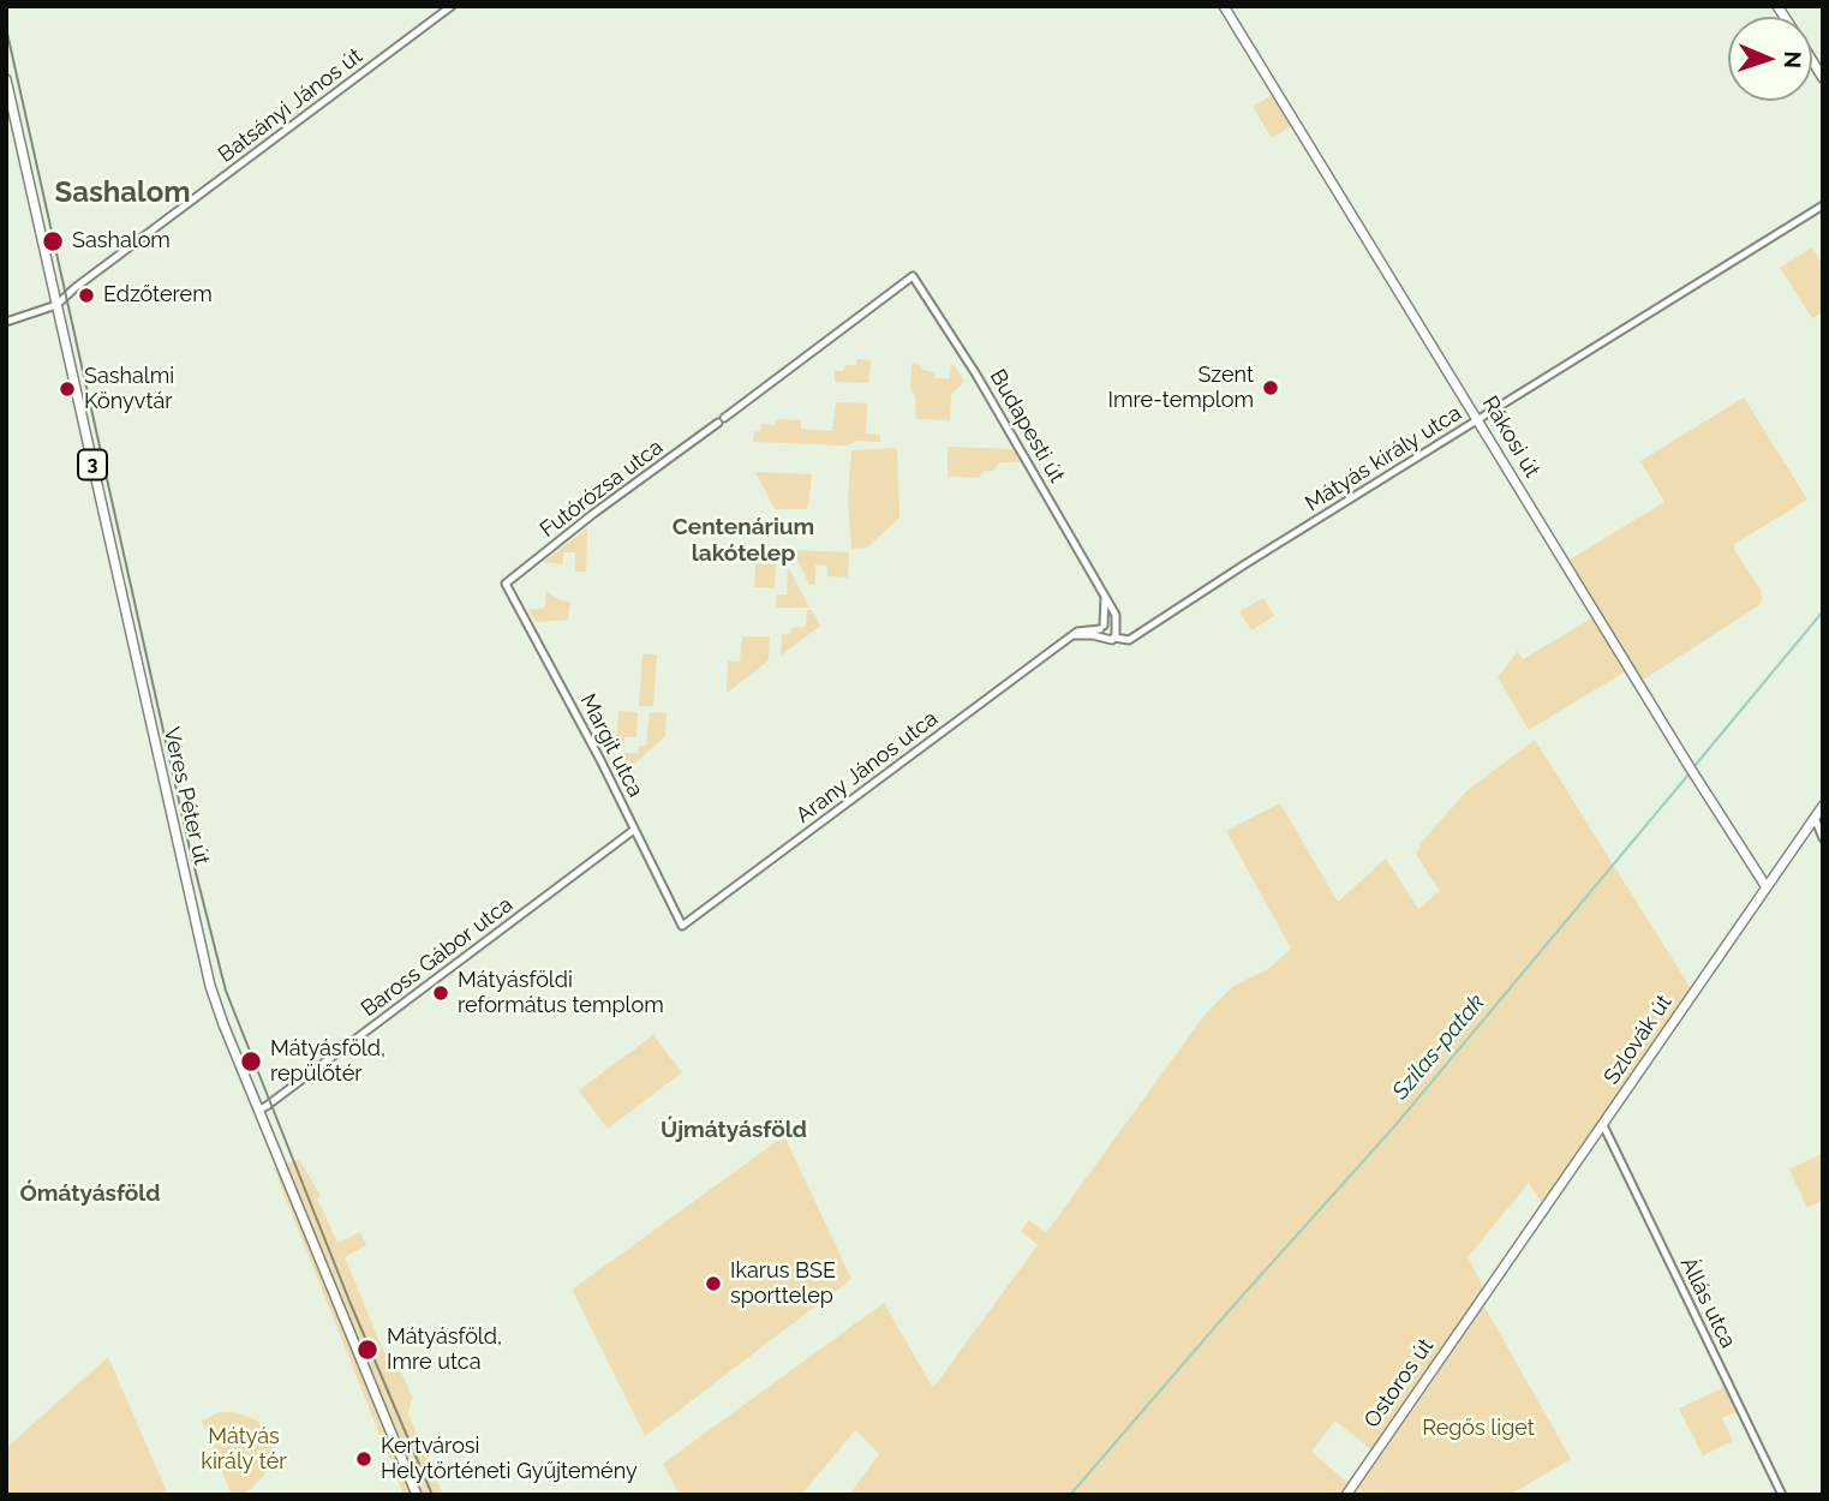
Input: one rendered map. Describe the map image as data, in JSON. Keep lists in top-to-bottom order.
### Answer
{
  "streets": {
    "main road": [
      "Rákosi út",
      "3",
      "Veres Péter út",
      "Szlovák út",
      "Ostoros út"
    ],
    "street": [
      "Batsányi János út",
      "Budapesti út",
      "Mátyás király utca",
      "Futórózsa utca",
      "Margit utca",
      "Arany János utca",
      "Baross Gábor utca",
      "Állás utca"
    ]
  },
  "crossings": [
    ["Batsányi János út", "Veres Péter út"],
    ["Budapesti út", "Mátyás király utca"],
    ["Budapesti út", "Futórózsa utca"],
    ["Rákosi út", "Mátyás király utca"],
    ["Rákosi út", "Szlovák út"],
    ["Futórózsa utca", "Margit utca"],
    ["Margit utca", "Arany János utca"],
    ["Margit utca", "Baross Gábor utca"],
    ["Veres Péter út", "Baross Gábor utca"],
    ["Szlovák út", "Állás utca"],
    ["Szlovák út", "Ostoros út"]
  ],
  "districts": [
    "Sashalom",
    "Centenárium lakótelep",
    "Újmátyásföld",
    "Ómátyásföld"
  ],
  "water": ["Szilas-patak"],
  "parks": ["Regős liget", "Mátyás király tér"],
  "places": [
    "Sashalom",
    "Edzőterem",
    "Szent Imre-templom",
    "Sashalmi Könyvtár",
    "Mátyásföldi református templom",
    "Mátyásföld, repülőtér",
    "Ikarus BSE sporttelep",
    "Mátyásföld, Imre utca",
    "Kertvárosi Helytörténeti Gyűjtemény"
  ],
  "north": "right"
}
